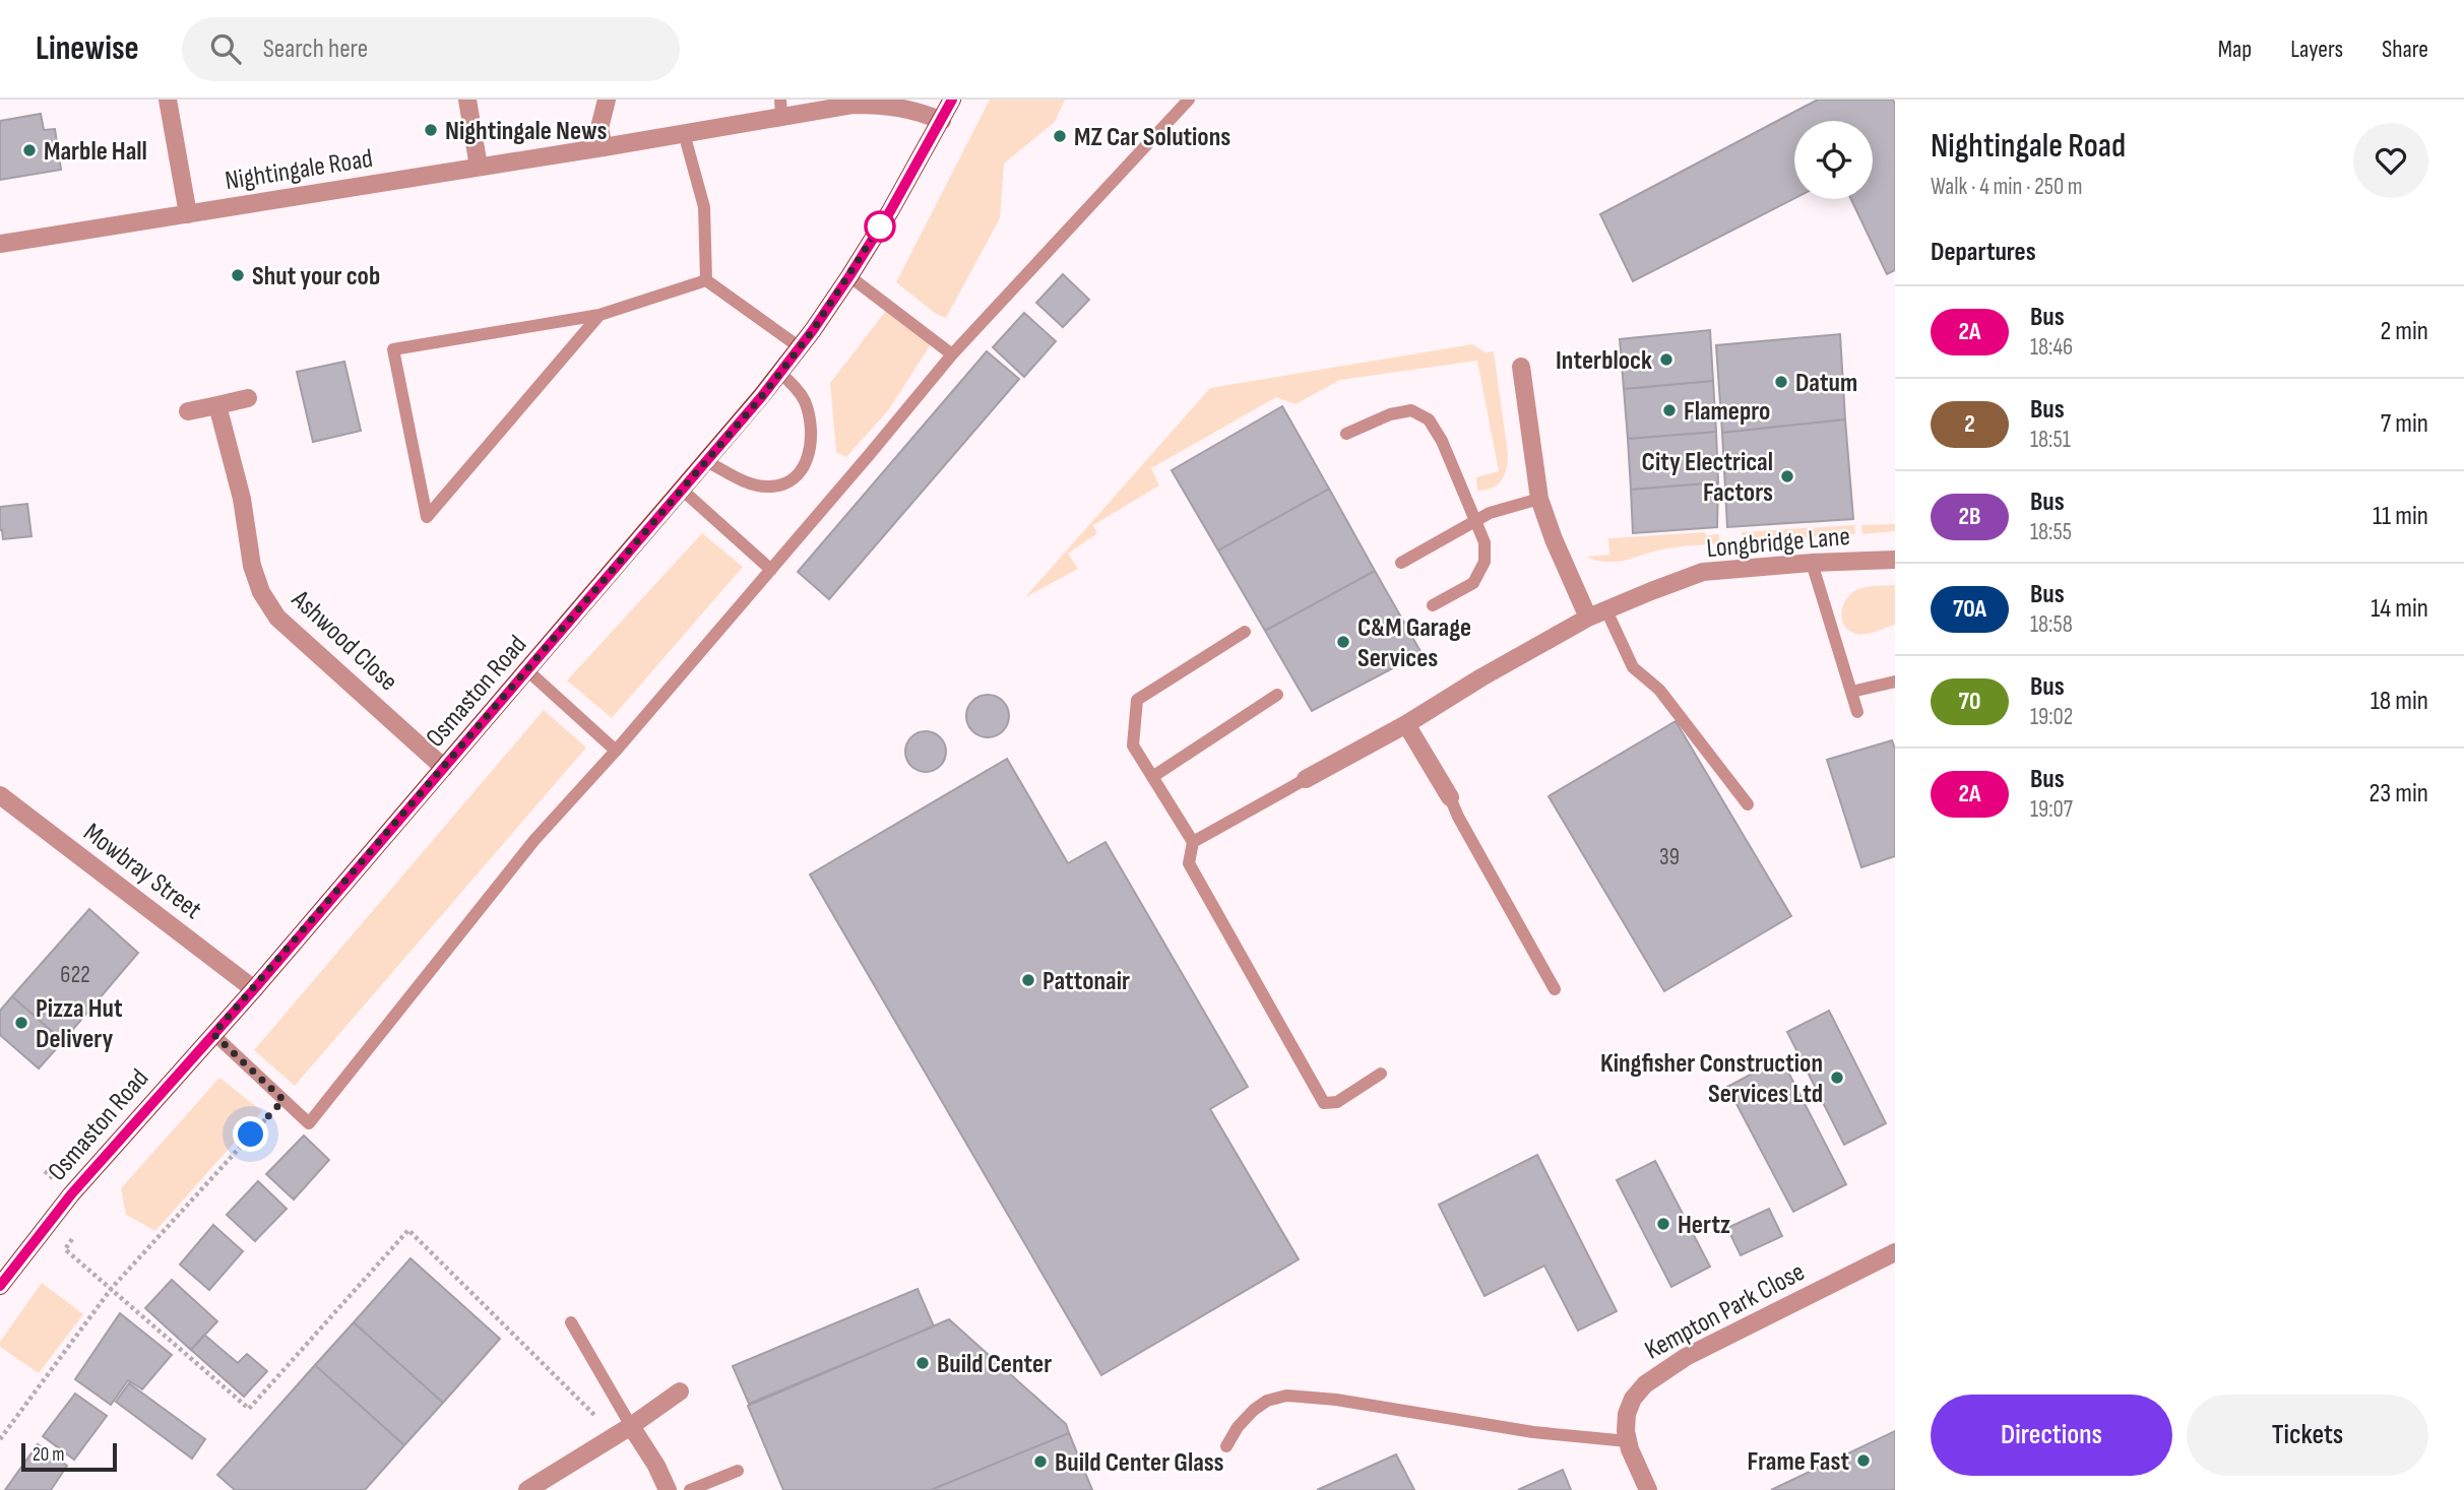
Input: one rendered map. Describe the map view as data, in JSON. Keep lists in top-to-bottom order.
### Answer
{
  "streets": {
    "main road": ["Osmaston Road"],
    "street": [
      "Nightingale Road",
      "Longbridge Lane",
      "Ashwood Close",
      "Mowbray Street",
      "Kempton Park Close"
    ]
  },
  "crossings": [
    ["Nightingale Road", "Osmaston Road"],
    ["Ashwood Close", "Osmaston Road"],
    ["Osmaston Road", "Mowbray Street"]
  ],
  "places": [
    "Nightingale News",
    "MZ Car Solutions",
    "Marble Hall",
    "Shut your cob",
    "Interblock",
    "Datum",
    "Flamepro",
    "City Electrical Factors",
    "C&M Garage Services",
    "Pattonair",
    "Pizza Hut Delivery",
    "Kingfisher Construction Services Ltd",
    "Hertz",
    "Build Center",
    "Frame Fast",
    "Build Center Glass"
  ],
  "lines": ["bus line 2A"],
  "house_numbers": ["39", "622"],
  "scale_bar": "20 m",
  "page": {
    "header": "Linewise",
    "search": "Search here",
    "nav": ["Map", "Layers", "Share"],
    "heading": [
      ["Nightingale Road", "Walk · 4 min · 250 m"],
      "Departures"
    ],
    "list": [
      {
        "mark": "2A",
        "name": "Bus",
        "note": "18:46",
        "value": "2 min"
      },
      {
        "mark": "2",
        "name": "Bus",
        "note": "18:51",
        "value": "7 min"
      },
      {
        "mark": "2B",
        "name": "Bus",
        "note": "18:55",
        "value": "11 min"
      },
      {
        "mark": "70A",
        "name": "Bus",
        "note": "18:58",
        "value": "14 min"
      },
      {
        "mark": "70",
        "name": "Bus",
        "note": "19:02",
        "value": "18 min"
      },
      {
        "mark": "2A",
        "name": "Bus",
        "note": "19:07",
        "value": "23 min"
      }
    ],
    "buttons": ["Directions", "Tickets"],
    "scale": "20 m"
  }
}
